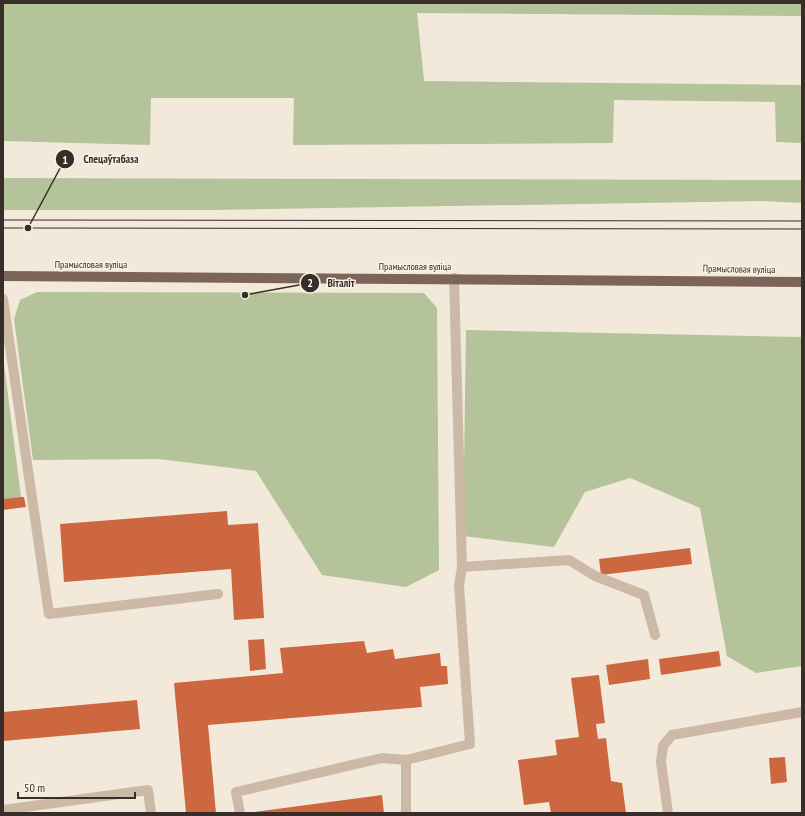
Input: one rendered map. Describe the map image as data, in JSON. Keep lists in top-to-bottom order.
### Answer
{
  "streets": {
    "main road": ["Прамысловая вуліца"]
  },
  "places": ["Спецаўтабаза", "Віталіт"],
  "scale_bar": "50 m"
}
